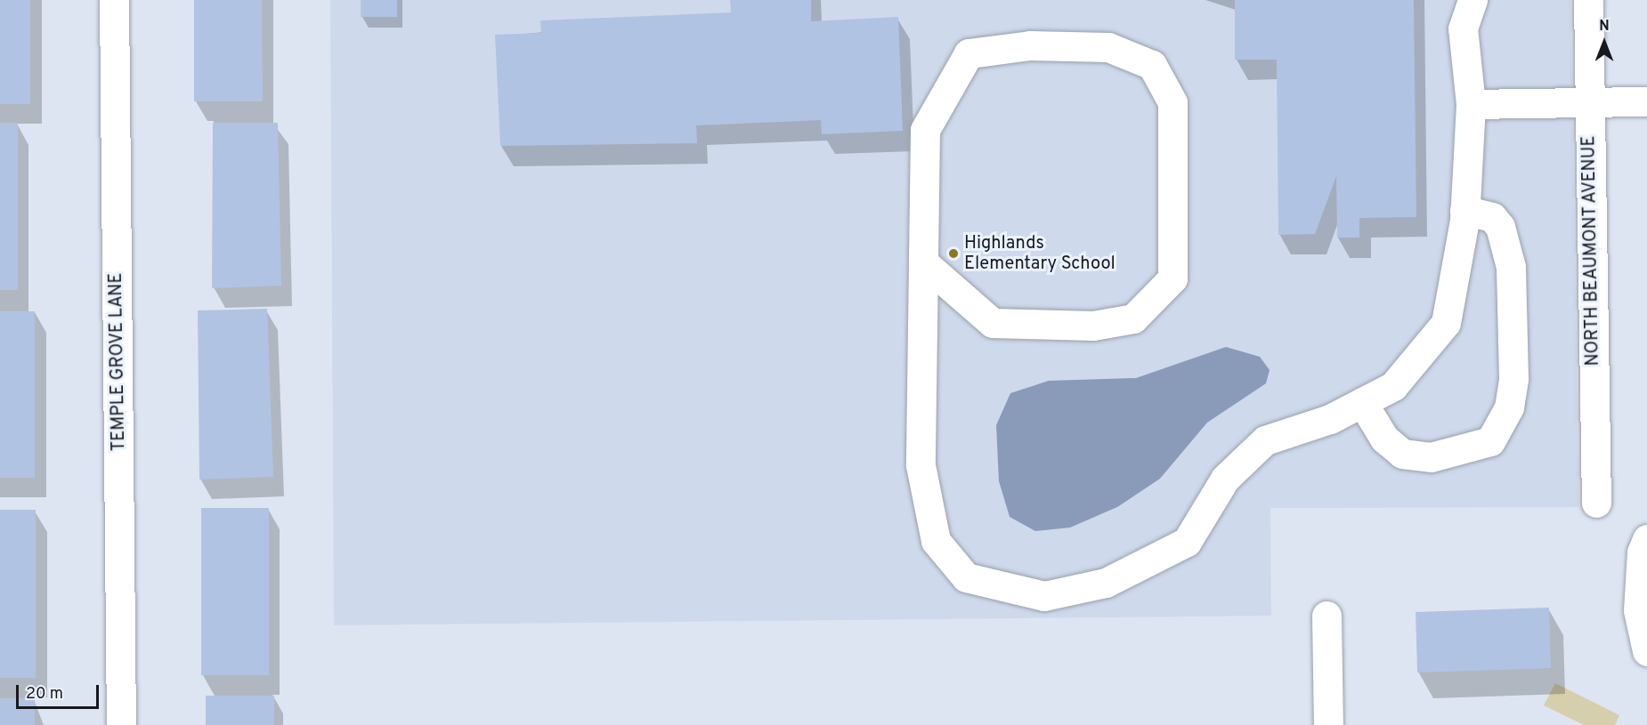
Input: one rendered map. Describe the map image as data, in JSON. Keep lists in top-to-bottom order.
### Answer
{
  "streets": {
    "street": ["NORTH BEAUMONT AVENUE", "TEMPLE GROVE LANE"]
  },
  "places": ["Highlands Elementary School"],
  "scale_bar": "20 m",
  "north": "top"
}
